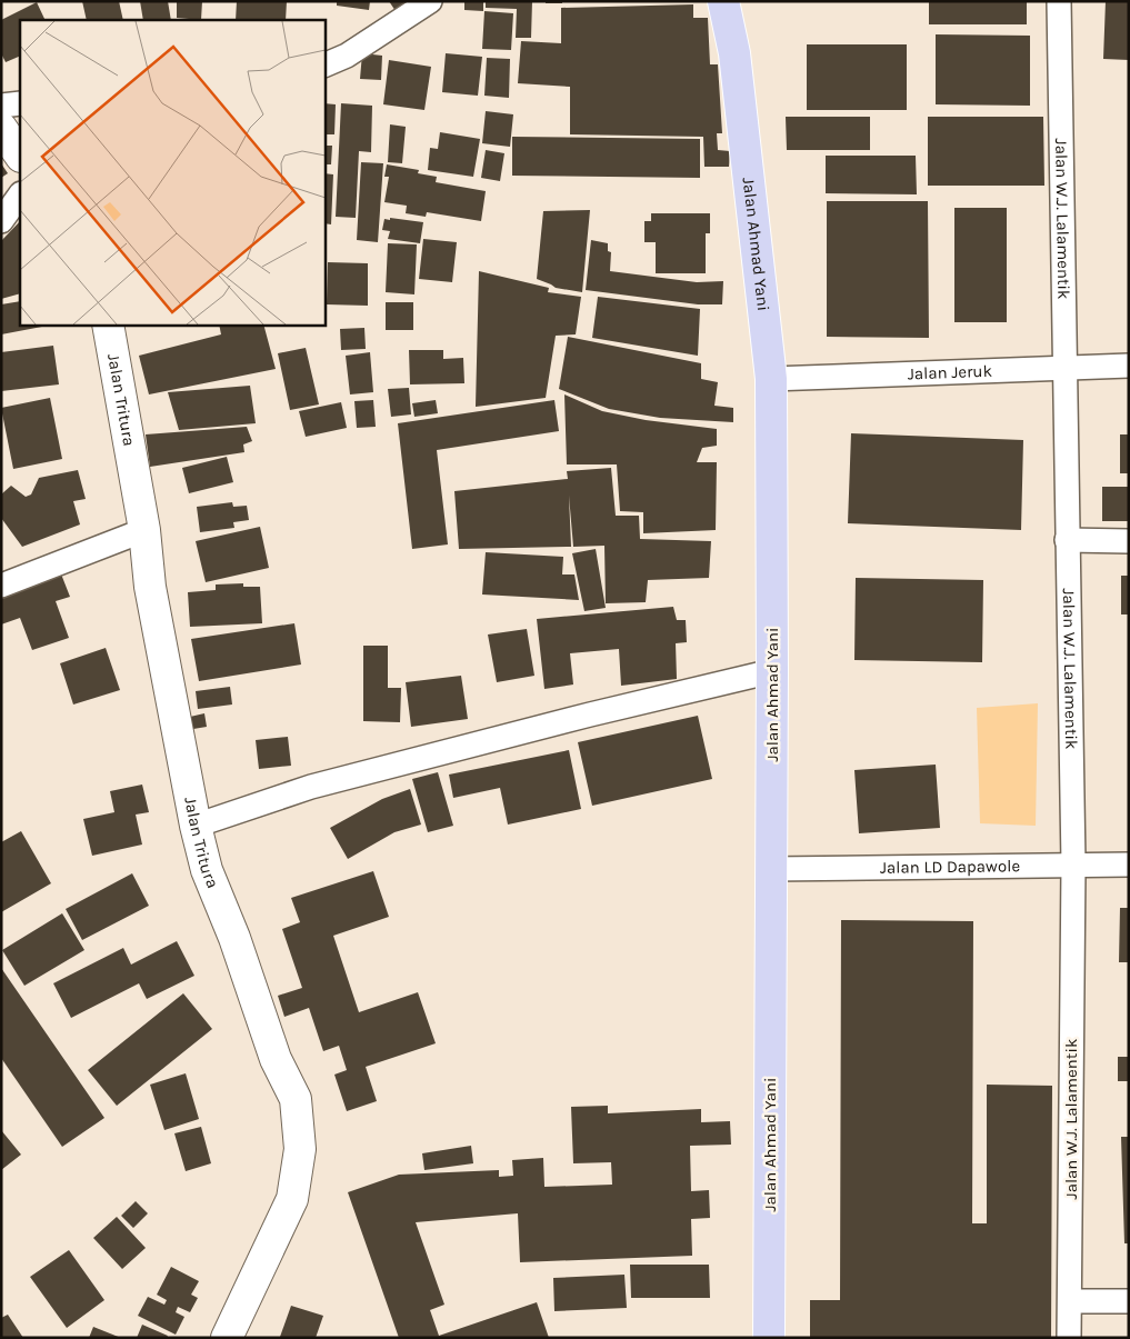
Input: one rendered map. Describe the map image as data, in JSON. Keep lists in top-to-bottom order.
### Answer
{
  "streets": {
    "highway": ["Jalan Ahmad Yani"],
    "street": [
      "Jalan W.J. Lalamentik",
      "Jalan Jeruk",
      "Jalan Tritura",
      "Jalan LD Dapawole"
    ]
  },
  "crossings": [
    ["Jalan W.J. Lalamentik", "Jalan Jeruk"],
    ["Jalan W.J. Lalamentik", "Jalan LD Dapawole"],
    ["Jalan Ahmad Yani", "Jalan Jeruk"],
    ["Jalan Ahmad Yani", "Jalan LD Dapawole"]
  ]
}
